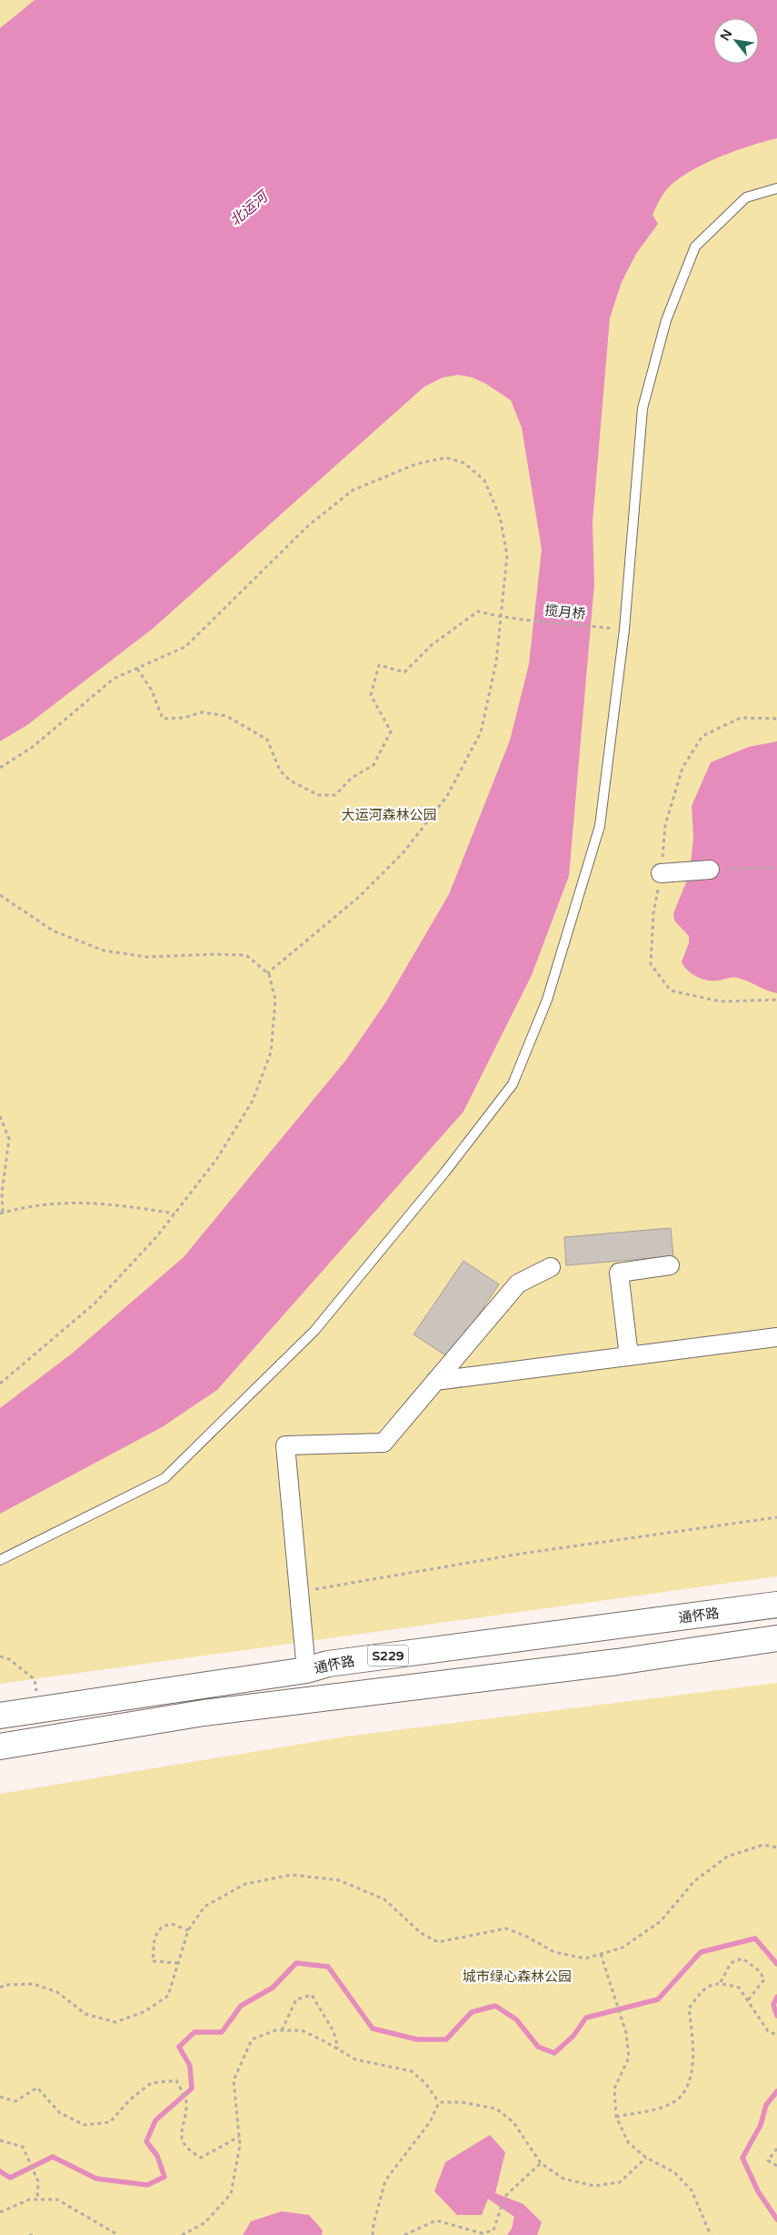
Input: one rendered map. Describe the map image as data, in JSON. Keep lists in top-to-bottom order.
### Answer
{
  "streets": {
    "main road": ["通怀路", "S229"],
    "path": ["揽月桥"]
  },
  "water": ["北运河"],
  "parks": ["大运河森林公园", "城市绿心森林公园"],
  "north": "top left"
}
